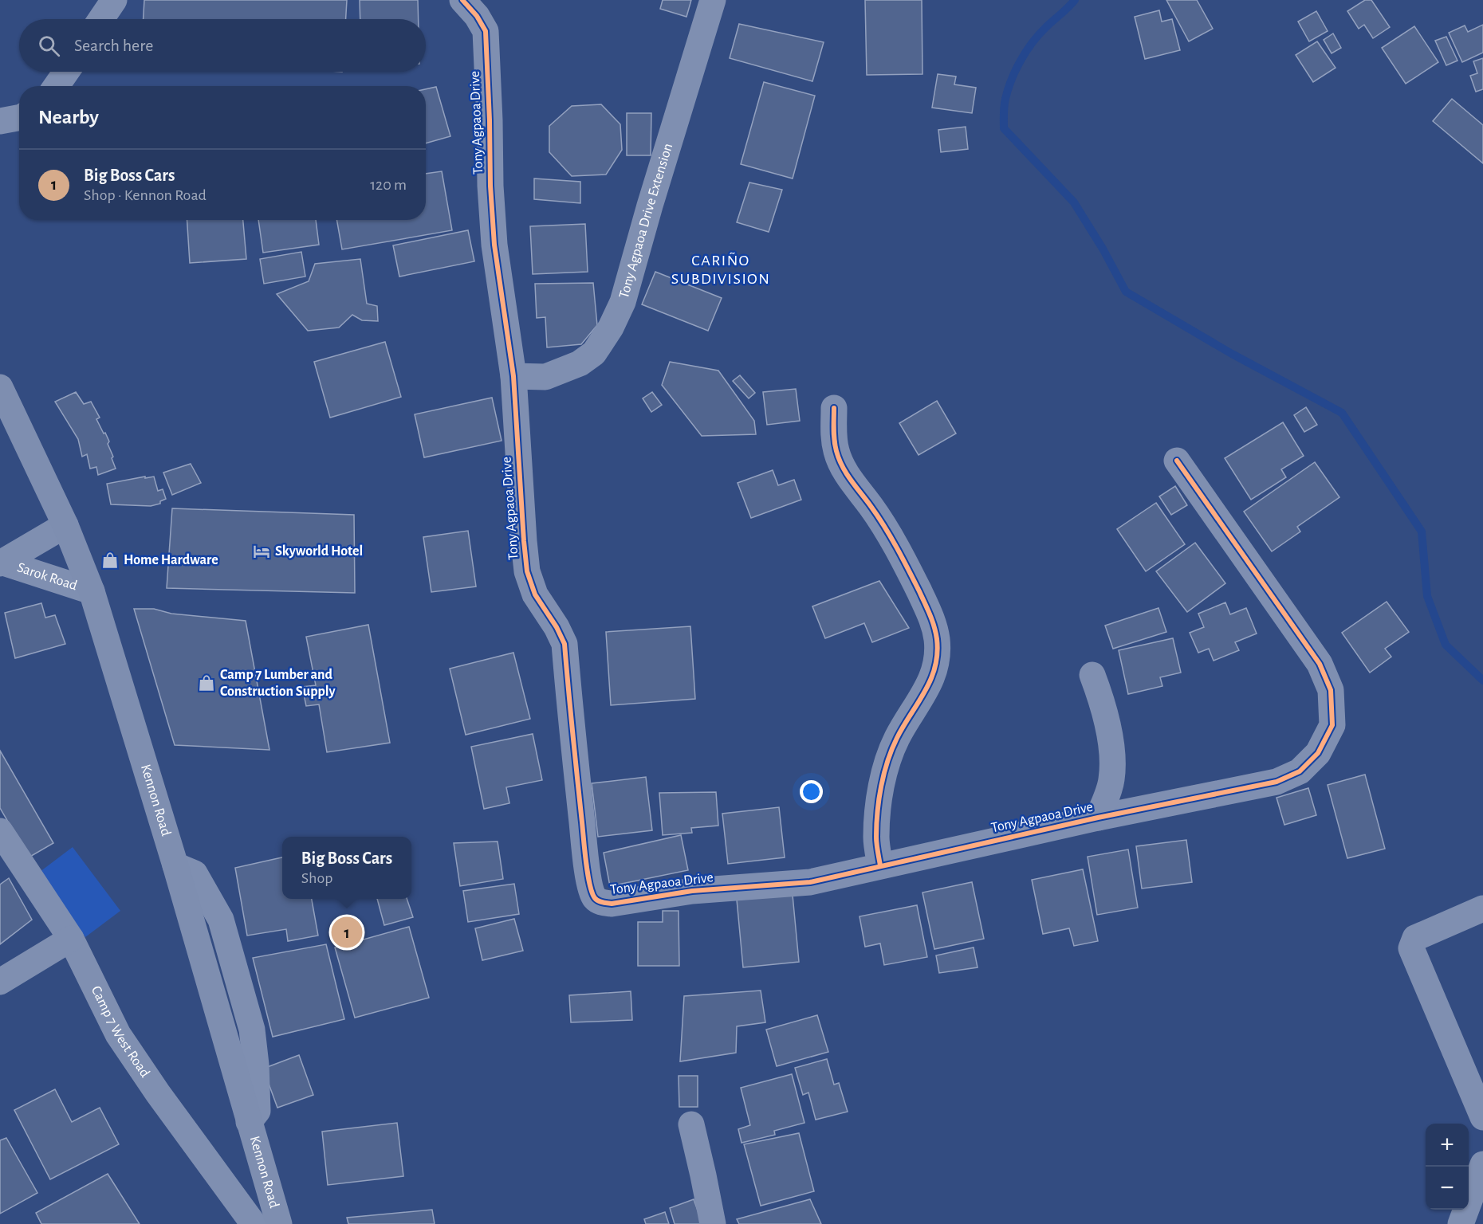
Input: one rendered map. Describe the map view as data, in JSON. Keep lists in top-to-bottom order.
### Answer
{
  "streets": {
    "highway": ["Kennon Road"],
    "street": [
      "Tony Agpaoa Drive",
      "Tony Agpaoa Drive Extension",
      "Sarok Road",
      "Camp 7 West Road"
    ]
  },
  "crossings": [
    ["Tony Agpaoa Drive", "Tony Agpaoa Drive Extension"],
    ["Sarok Road", "Kennon Road"]
  ],
  "districts": ["CARIÑO SUBDIVISION"],
  "places": {
    "hotel": ["Skyworld Hotel"],
    "shop": ["Home Hardware", "Camp 7 Lumber and Construction Supply"]
  },
  "page": {
    "search": "Search here",
    "heading": "Nearby",
    "list": [
      {
        "mark": "1",
        "name": "Big Boss Cars",
        "note": "Shop · Kennon Road",
        "value": "120 m"
      }
    ],
    "popup": ["Big Boss Cars", "Shop"],
    "pins": "1",
    "map_buttons": ["+", "−"]
  }
}
